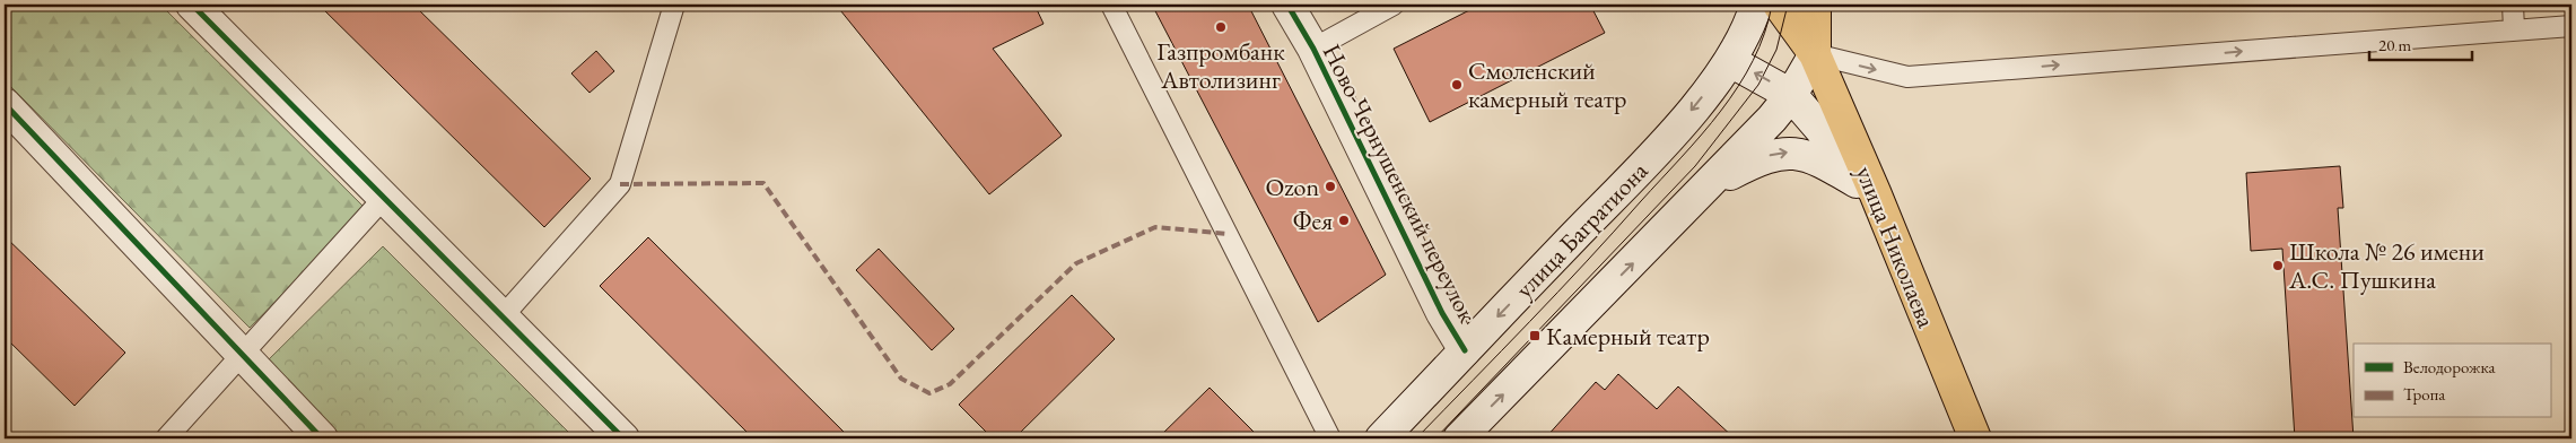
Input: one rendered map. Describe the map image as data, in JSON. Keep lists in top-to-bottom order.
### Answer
{
  "streets": {
    "main road": ["Ново-Чернушенский переулок", "улица Багратиона", "улица Николаева"]
  },
  "crossings": [
    ["Ново-Чернушенский переулок", "улица Багратиона"]
  ],
  "places": {
    "other": [
      "Газпромбанк Автолизинг",
      "Смоленский камерный театр",
      "Ozon",
      "Фея",
      "Школа № 26 имени А.С. Пушкина"
    ],
    "transit": ["Камерный театр"]
  },
  "legend": ["Велодорожка", "Тропа"],
  "scale_bar": "20 m"
}
